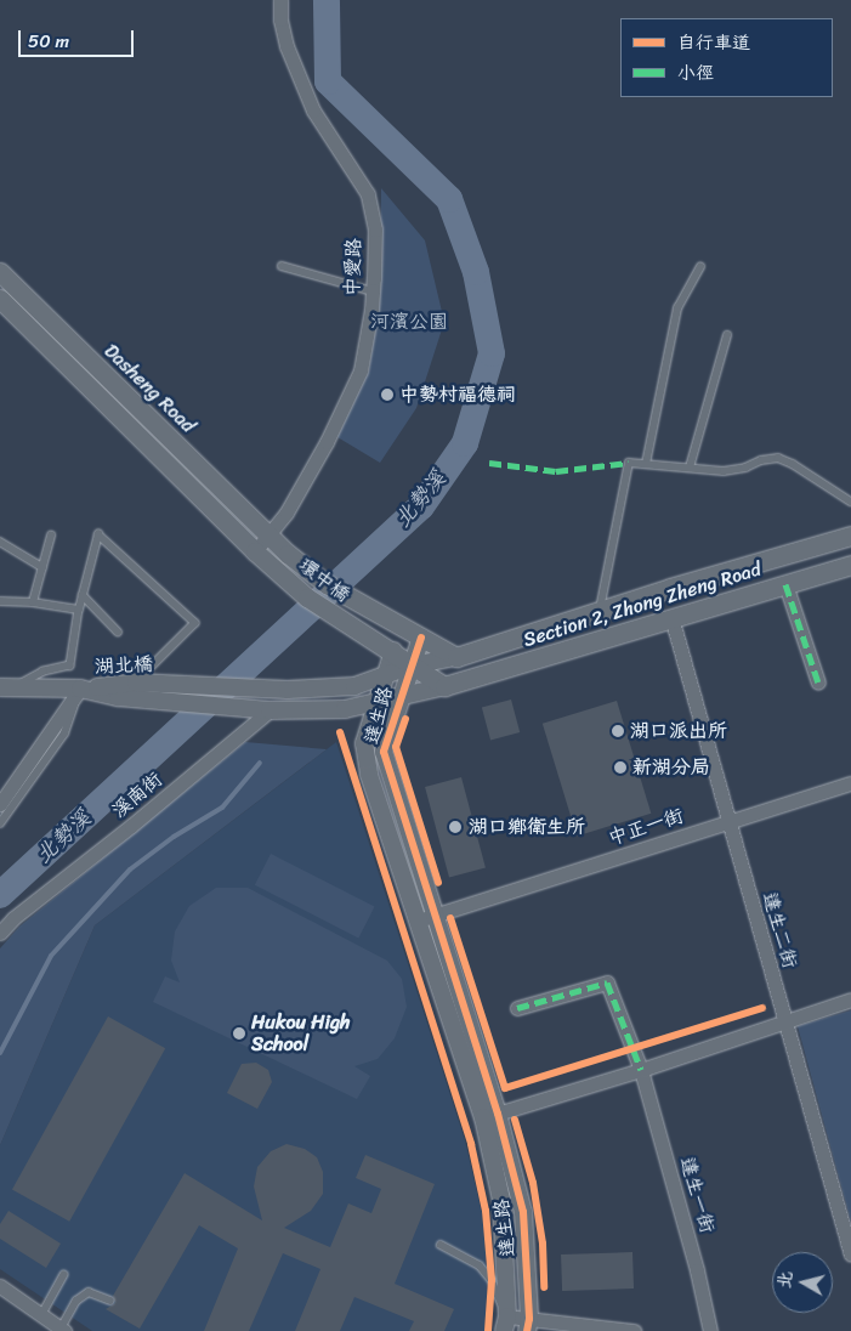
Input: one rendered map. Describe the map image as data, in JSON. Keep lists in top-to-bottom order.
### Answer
{
  "streets": {
    "main road": ["Dasheng Road", "環中橋", "Section 2, Zhong Zheng Road"],
    "street": [
      "中愛路",
      "湖北橋",
      "達生路",
      "溪南街",
      "中正一街",
      "達生二街",
      "達生一街"
    ]
  },
  "crossings": [
    ["中愛路", "Dasheng Road"],
    ["中愛路", "環中橋"],
    ["Dasheng Road", "環中橋"],
    ["環中橋", "達生路"],
    ["Section 2, Zhong Zheng Road", "湖北橋"],
    ["Section 2, Zhong Zheng Road", "達生二街"],
    ["湖北橋", "達生路"],
    ["湖北橋", "溪南街"],
    ["達生路", "中正一街"],
    ["中正一街", "達生二街"]
  ],
  "water": ["北勢溪"],
  "parks": ["河濱公園"],
  "places": [
    "中勢村福德祠",
    "湖口派出所",
    "新湖分局",
    "湖口鄉衛生所",
    "Hukou High School"
  ],
  "legend": ["自行車道", "小徑"],
  "scale_bar": "50 m",
  "north": "left"
}
